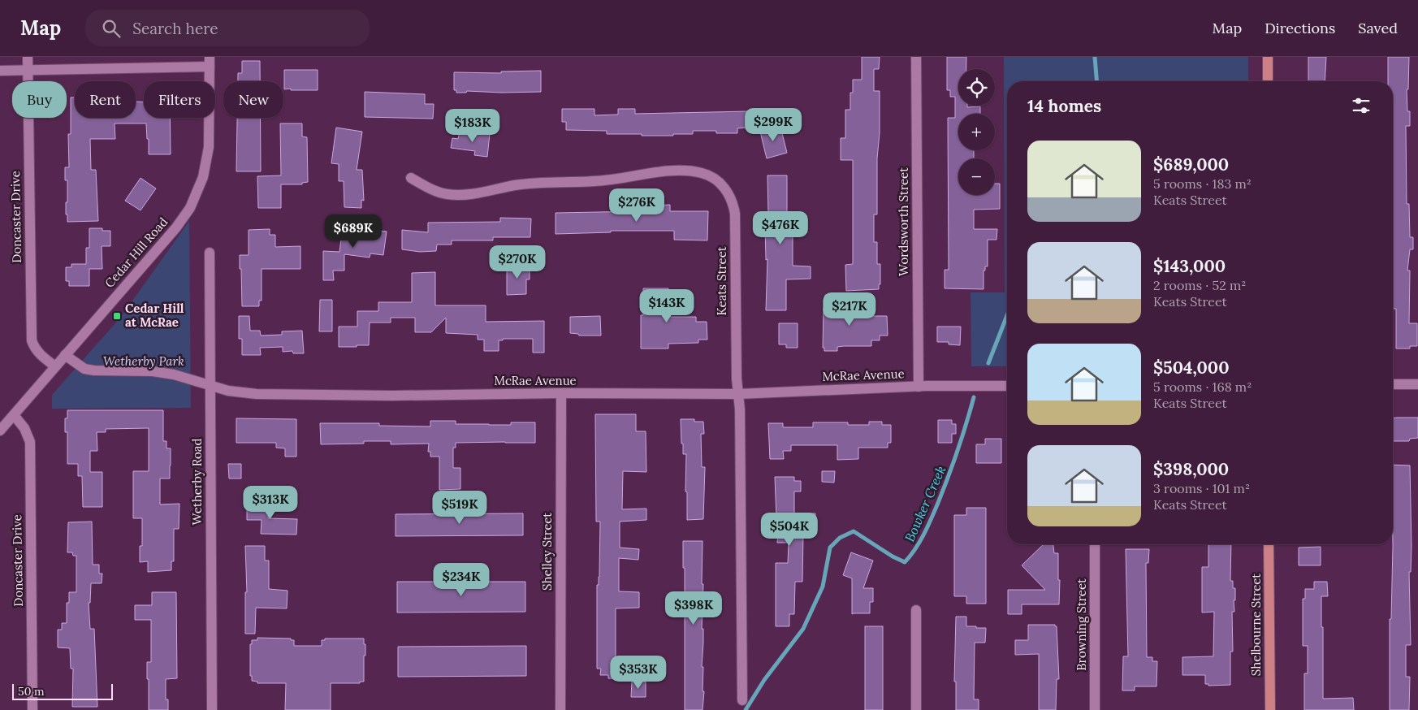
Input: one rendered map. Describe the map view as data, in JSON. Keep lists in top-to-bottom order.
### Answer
{
  "streets": {
    "main road": ["Shelbourne Street"],
    "street": [
      "Doncaster Drive",
      "Wordsworth Street",
      "Cedar Hill Road",
      "Keats Street",
      "McRae Avenue",
      "Wetherby Road",
      "Shelley Street",
      "Browning Street"
    ]
  },
  "crossings": [
    ["Doncaster Drive", "Cedar Hill Road"],
    ["Wordsworth Street", "McRae Avenue"],
    ["Cedar Hill Road", "McRae Avenue"],
    ["Keats Street", "McRae Avenue"],
    ["McRae Avenue", "Wetherby Road"],
    ["McRae Avenue", "Shelley Street"]
  ],
  "water": ["Bowker Creek"],
  "parks": ["Wetherby Park"],
  "places": {
    "transit": ["Cedar Hill at McRae"]
  },
  "scale_bar": "50 m",
  "page": {
    "header": "Map",
    "search": "Search here",
    "nav": ["Map", "Directions", "Saved"],
    "map_buttons": ["+", "−"],
    "chip": [
      "Buy",
      "Rent",
      "Filters",
      "New"
    ],
    "heading": "14 homes",
    "price": [
      "$299K",
      "$183K",
      "$276K",
      "$476K",
      "$689K",
      "$270K",
      "$143K",
      "$217K",
      "$313K",
      "$519K",
      "$504K",
      "$234K",
      "$398K",
      "$353K"
    ],
    "list": [
      {
        "name": "$689,000",
        "note": "5 rooms · 183 m² · Keats Street"
      },
      {
        "name": "$143,000",
        "note": "2 rooms · 52 m² · Keats Street"
      },
      {
        "name": "$504,000",
        "note": "5 rooms · 168 m² · Keats Street"
      },
      {
        "name": "$398,000",
        "note": "3 rooms · 101 m² · Keats Street"
      }
    ],
    "scale": "50 m"
  }
}
